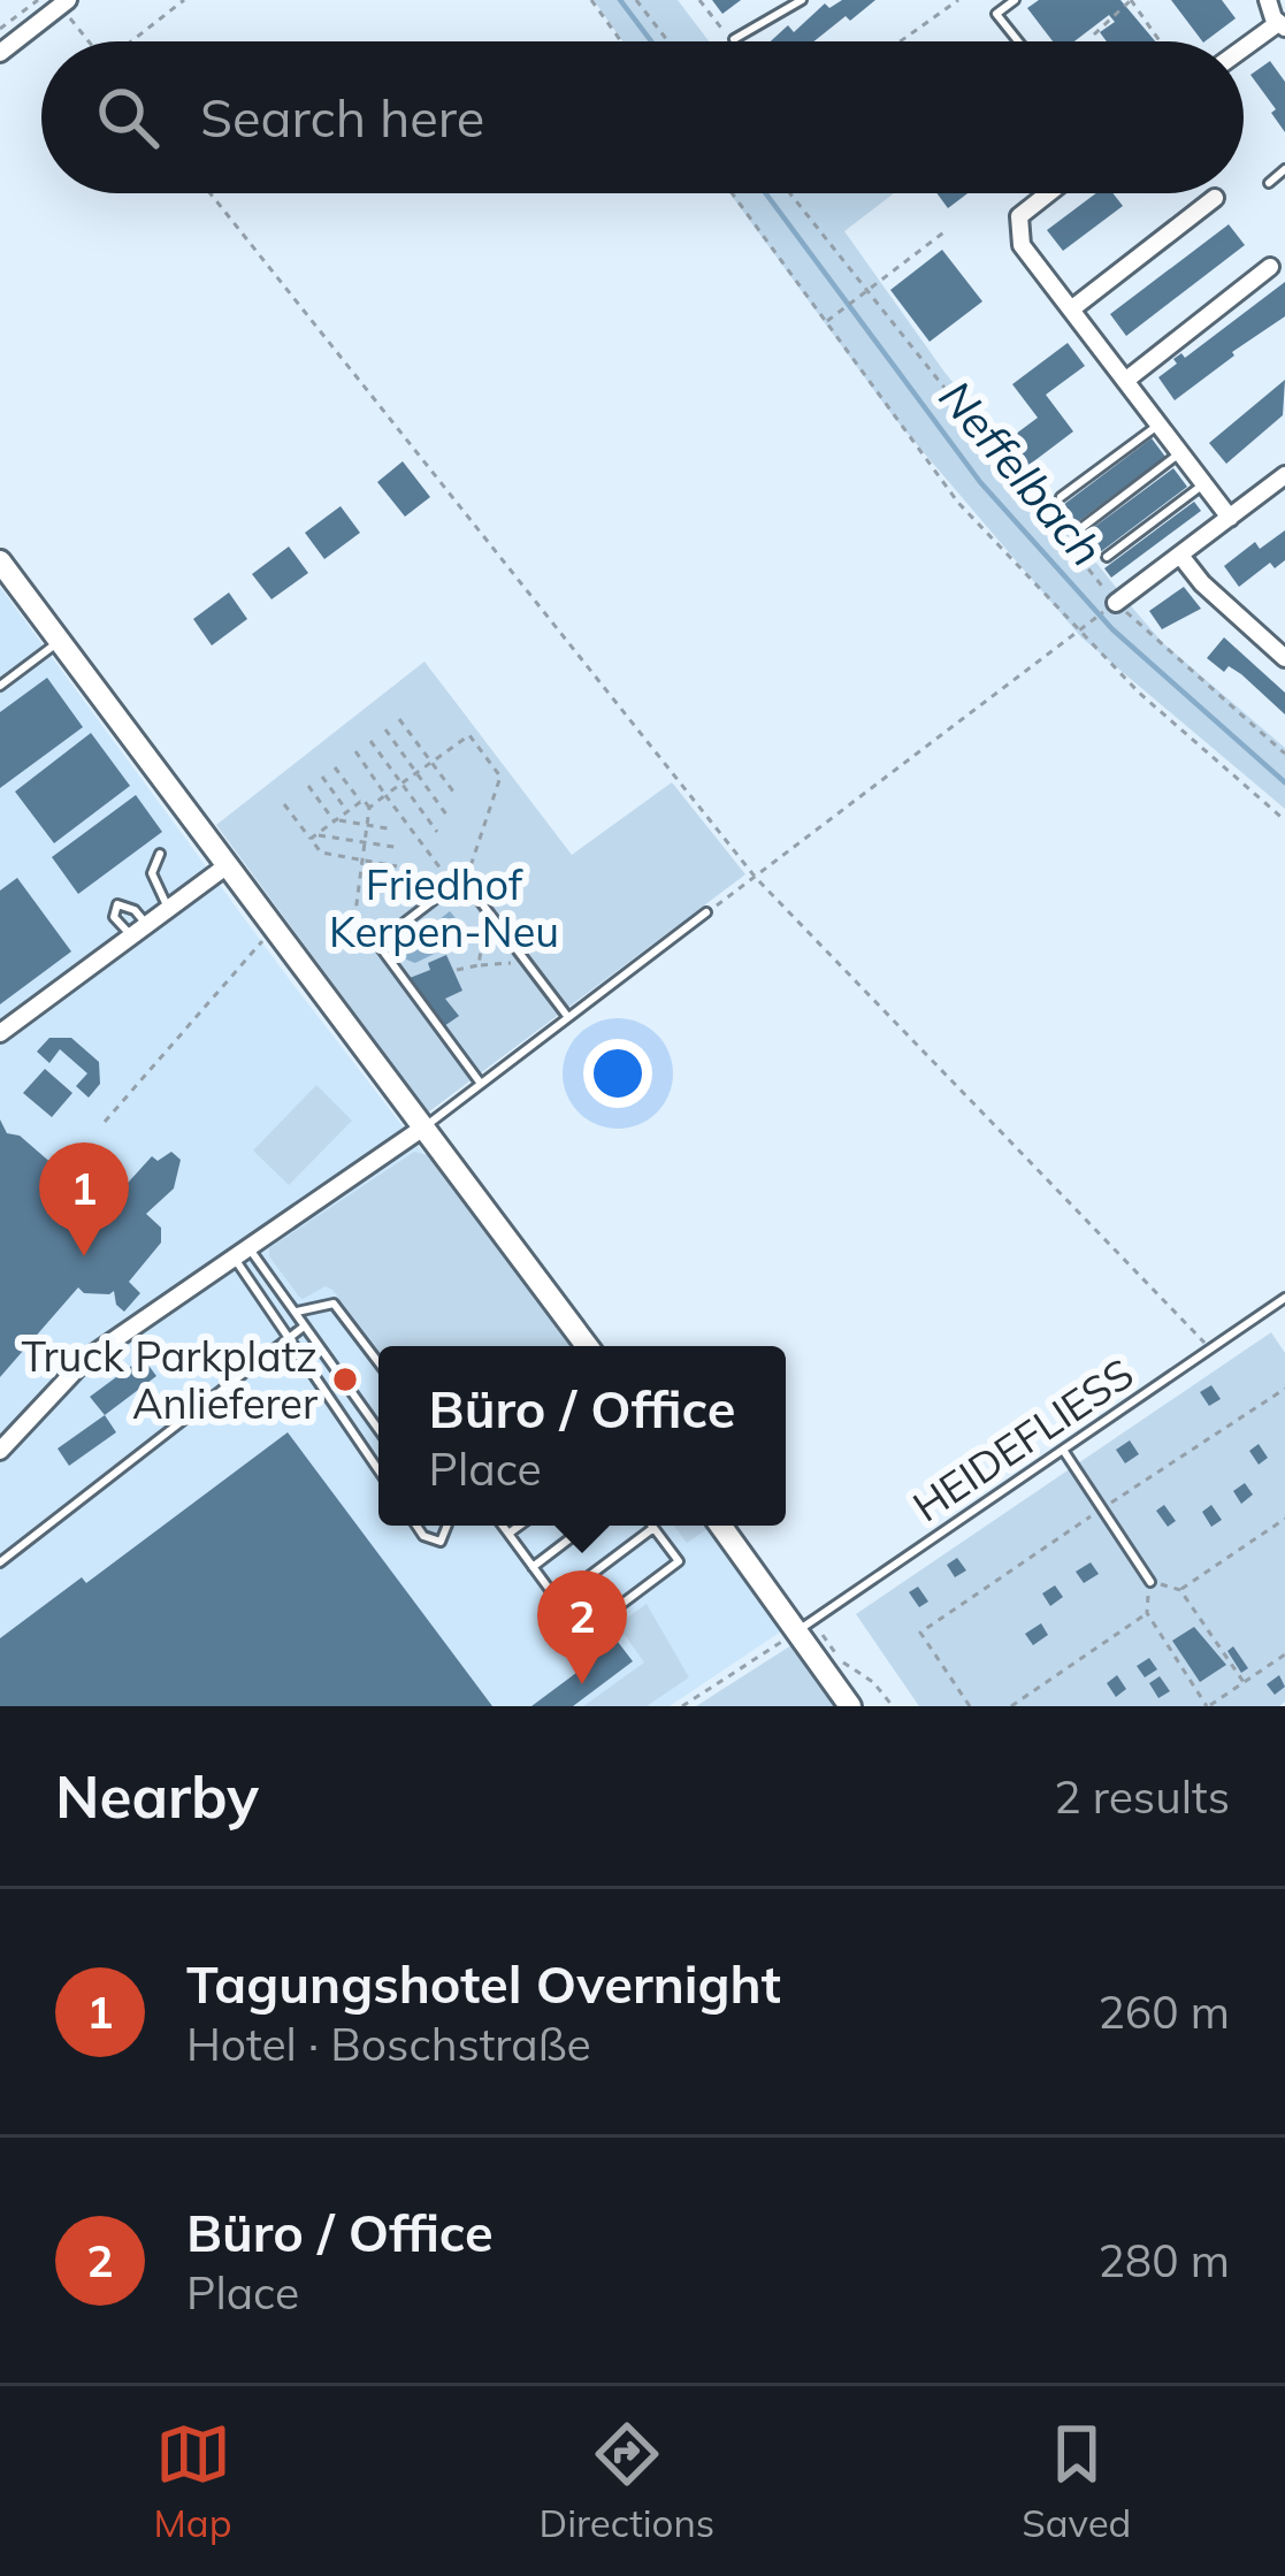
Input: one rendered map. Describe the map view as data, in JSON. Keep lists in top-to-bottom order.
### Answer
{
  "streets": {
    "lane": ["HEIDEFLIESS"]
  },
  "water": ["Neffelbach"],
  "parks": ["Friedhof Kerpen-Neu"],
  "places": ["Truck Parkplatz Anlieferer"],
  "page": {
    "search": "Search here",
    "pins": ["1", "2"],
    "popup": ["Büro / Office", "Place"],
    "heading": ["Nearby", "2 results"],
    "list": [
      {
        "mark": "1",
        "name": "Tagungshotel Overnight",
        "note": "Hotel · Boschstraße",
        "value": "260 m"
      },
      {
        "mark": "2",
        "name": "Büro / Office",
        "note": "Place",
        "value": "280 m"
      }
    ],
    "nav": ["Map", "Directions", "Saved"]
  }
}
